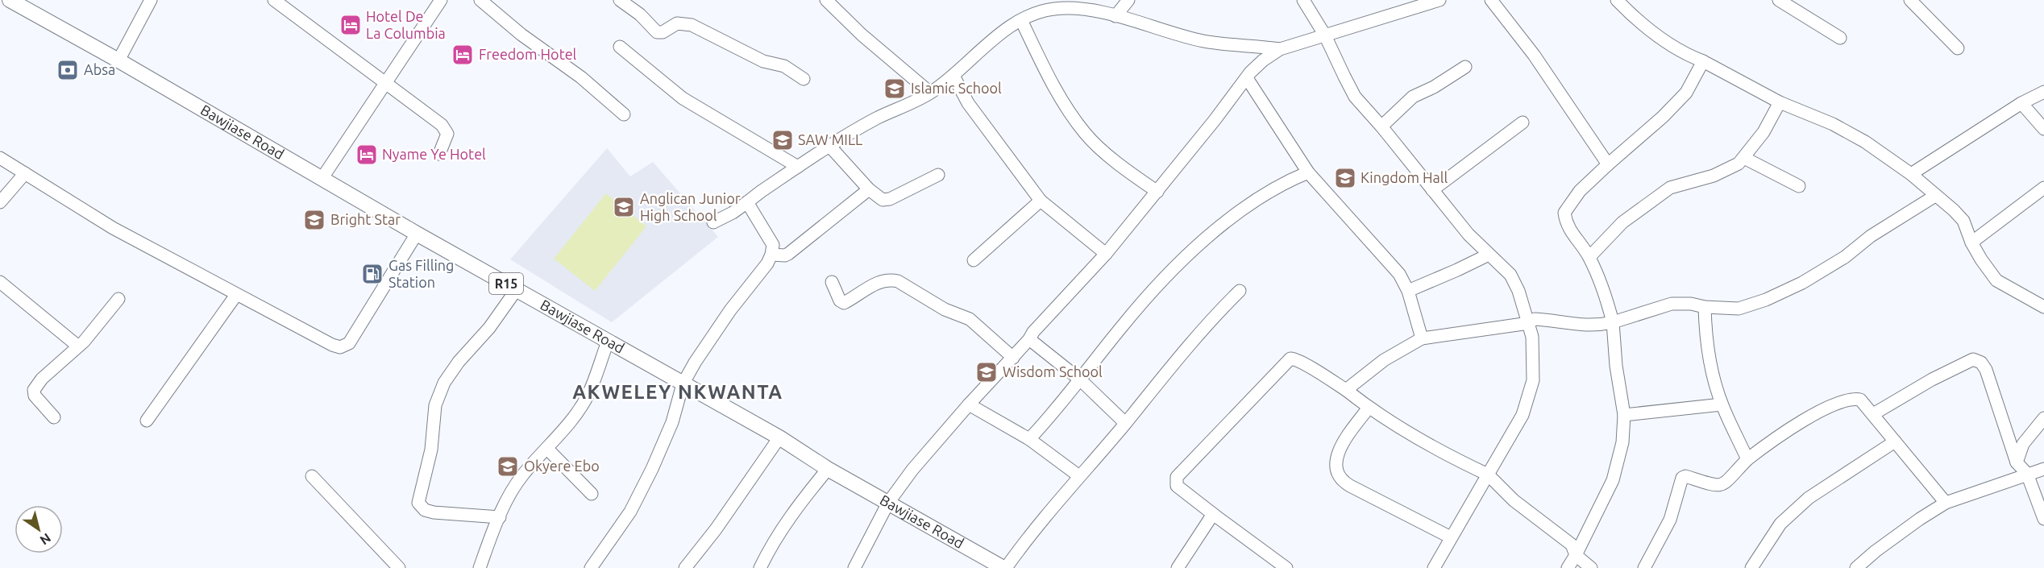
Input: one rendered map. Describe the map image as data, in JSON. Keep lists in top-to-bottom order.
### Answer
{
  "streets": {
    "main road": ["Bawjiase Road", "R15"]
  },
  "districts": ["AKWELEY NKWANTA"],
  "places": {
    "hotel": ["Hotel De La Columbia", "Freedom Hotel", "Nyame Ye Hotel"],
    "bank": ["Absa"],
    "school or university": [
      "Islamic School",
      "SAW MILL",
      "Kingdom Hall",
      "Anglican Junior High School",
      "Bright Star",
      "Wisdom School",
      "Okyere Ebo"
    ],
    "fuel station": ["Gas Filling Station"]
  },
  "north": "bottom right"
}
